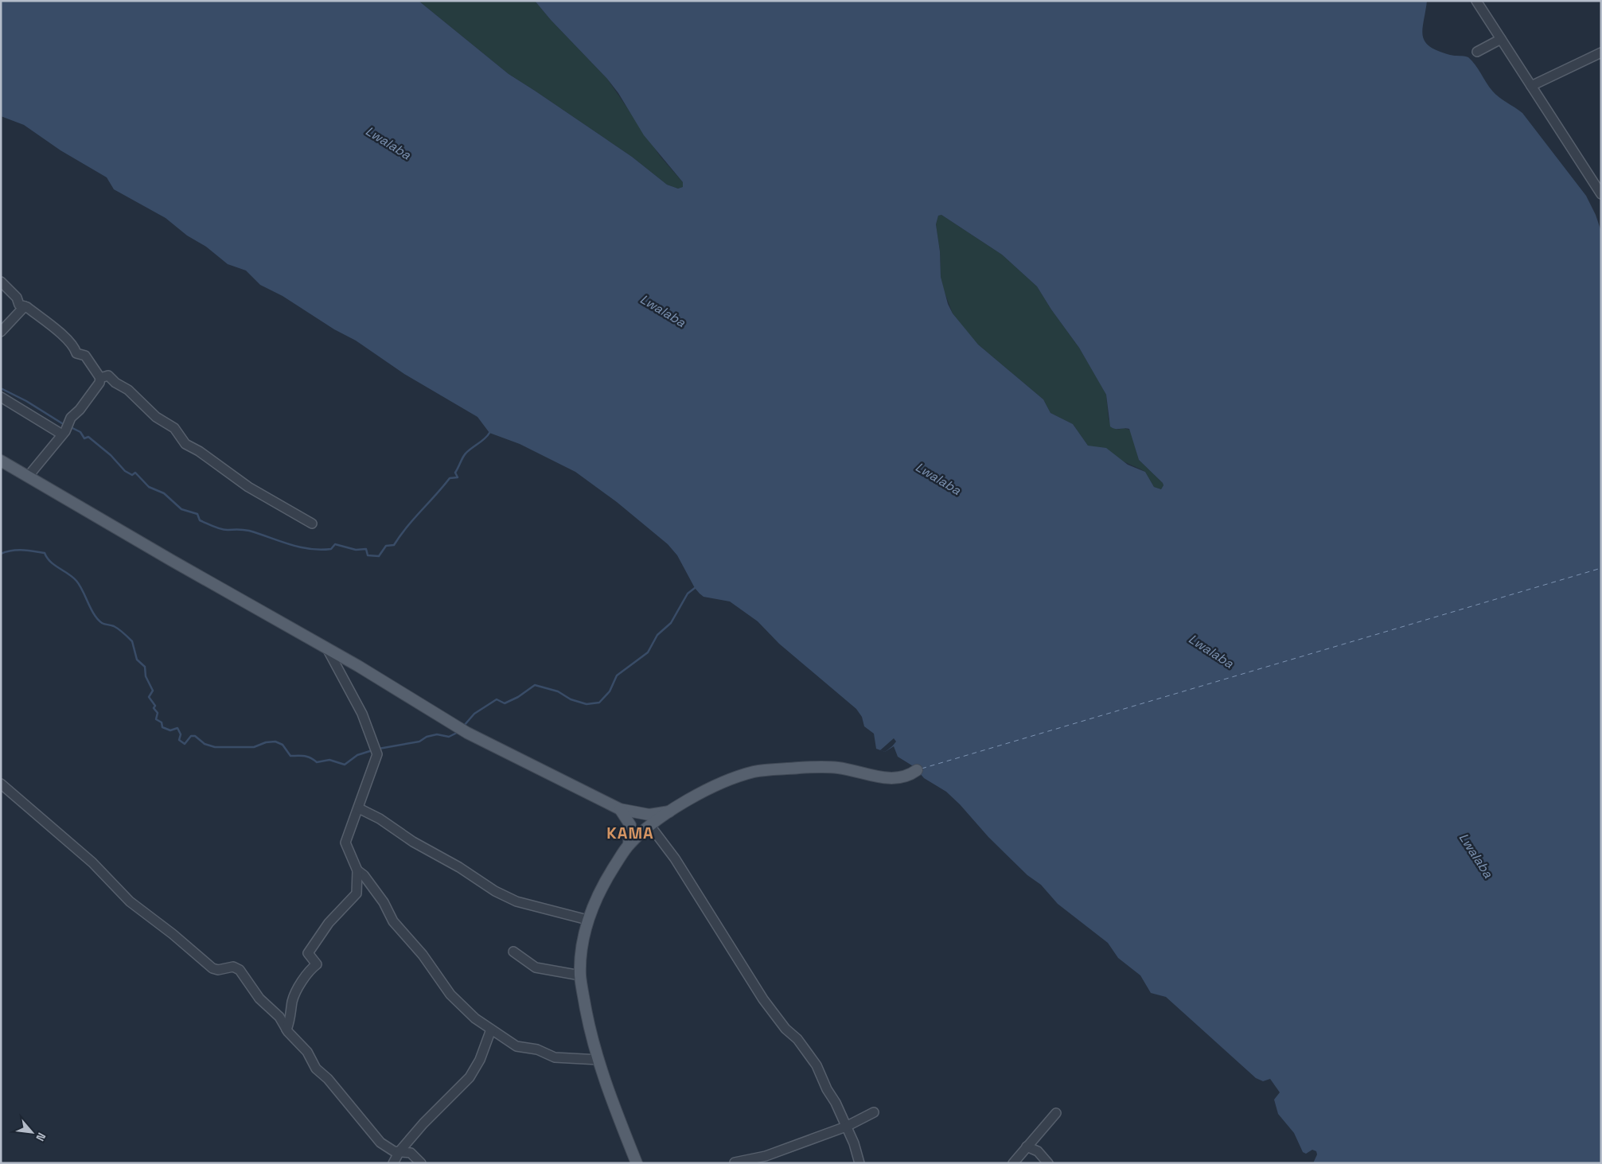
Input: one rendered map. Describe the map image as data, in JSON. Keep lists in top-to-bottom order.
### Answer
{
  "districts": ["KAMA"],
  "water": ["Lwalaba"],
  "north": "bottom right"
}
